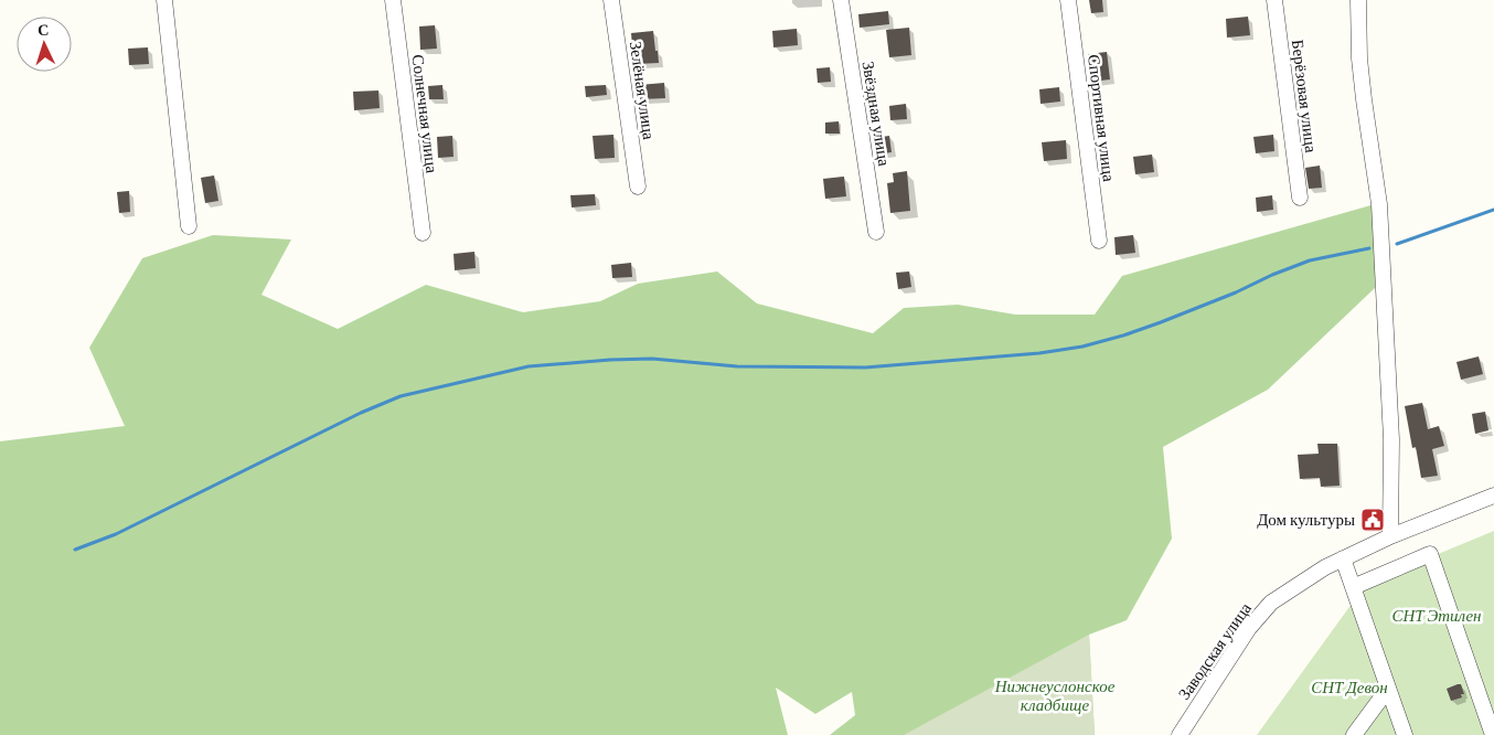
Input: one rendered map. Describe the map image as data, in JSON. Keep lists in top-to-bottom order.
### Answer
{
  "streets": {
    "street": [
      "Зелёная улица",
      "Берёзовая улица",
      "Солнечная улица",
      "Звёздная улица",
      "Спортивная улица",
      "Заводская улица"
    ]
  },
  "parks": ["СНТ Этилен", "Нижнеуслонское кладбище", "СНТ Девон"],
  "places": {
    "public building": ["Дом культуры"]
  },
  "north": "top"
}
